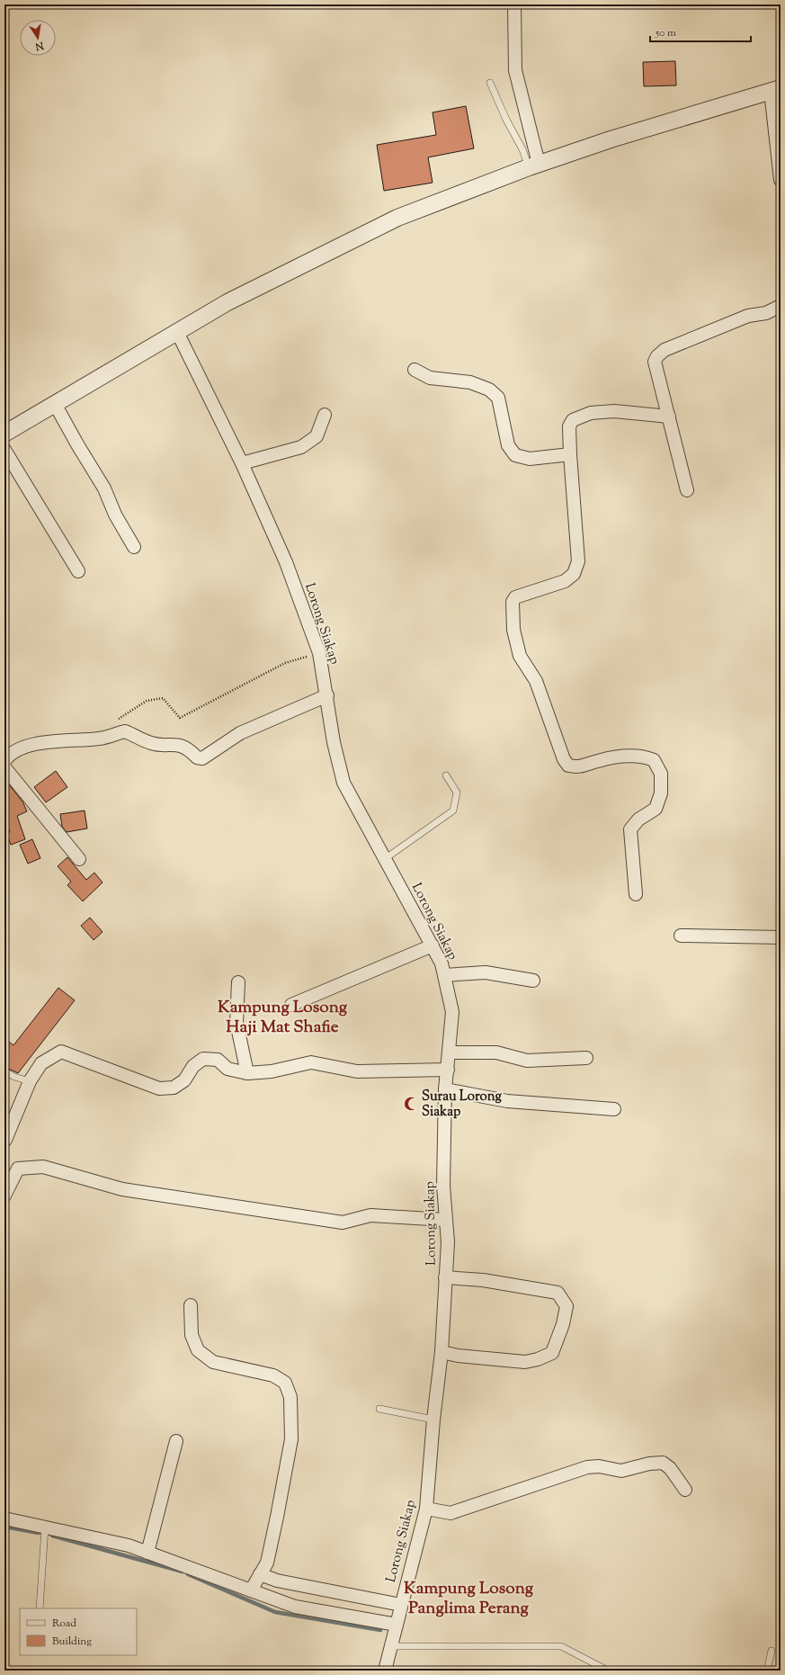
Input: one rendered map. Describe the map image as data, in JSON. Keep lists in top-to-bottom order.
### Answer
{
  "streets": {
    "street": ["Lorong Siakap"]
  },
  "districts": ["Kampung Losong Haji Mat Shafie", "Kampung Losong Panglima Perang"],
  "places": {
    "mosque": ["Surau Lorong Siakap"]
  },
  "legend": ["Road", "Building"],
  "scale_bar": "50 m",
  "north": "bottom"
}
